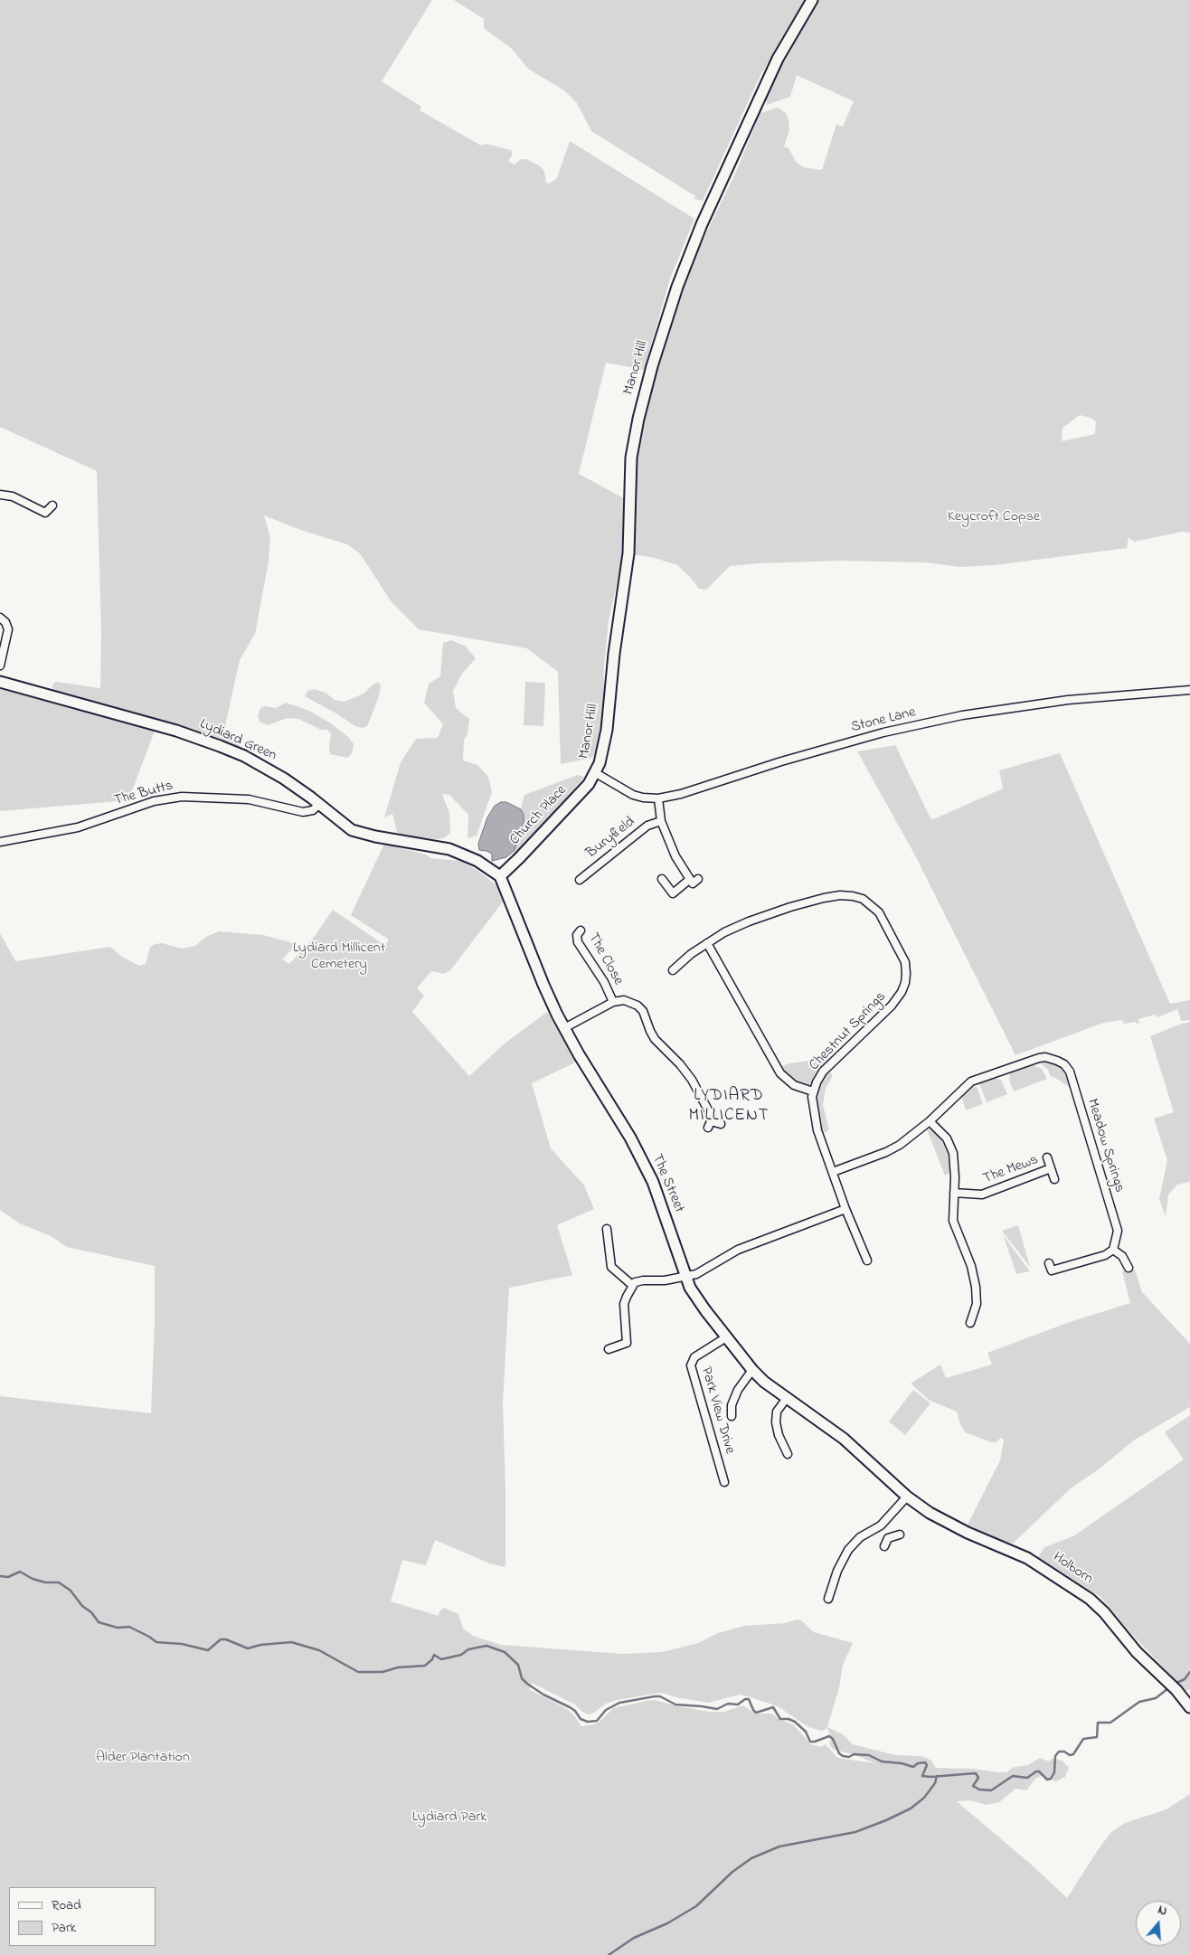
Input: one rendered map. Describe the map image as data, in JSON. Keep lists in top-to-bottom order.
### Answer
{
  "streets": {
    "street": [
      "Manor Hill",
      "Stone Lane",
      "Lydiard Green",
      "The Butts",
      "Church Place",
      "Buryfield",
      "The Close",
      "Chestnut Springs",
      "Meadow Springs",
      "The Mews",
      "The Street",
      "Park View Drive",
      "Holborn"
    ]
  },
  "crossings": [
    ["Manor Hill", "Stone Lane"],
    ["Manor Hill", "Church Place"],
    ["Stone Lane", "Church Place"],
    ["Lydiard Green", "The Butts"],
    ["Lydiard Green", "Church Place"],
    ["Lydiard Green", "The Street"],
    ["Church Place", "The Street"],
    ["The Close", "The Street"],
    ["The Street", "Park View Drive"],
    ["The Street", "Holborn"]
  ],
  "districts": ["LYDIARD MILLICENT"],
  "parks": [
    "Keycroft Copse",
    "Lydiard Millicent Cemetery",
    "Alder Plantation",
    "Lydiard Park"
  ],
  "legend": ["Road", "Park"],
  "north": "top"
}
